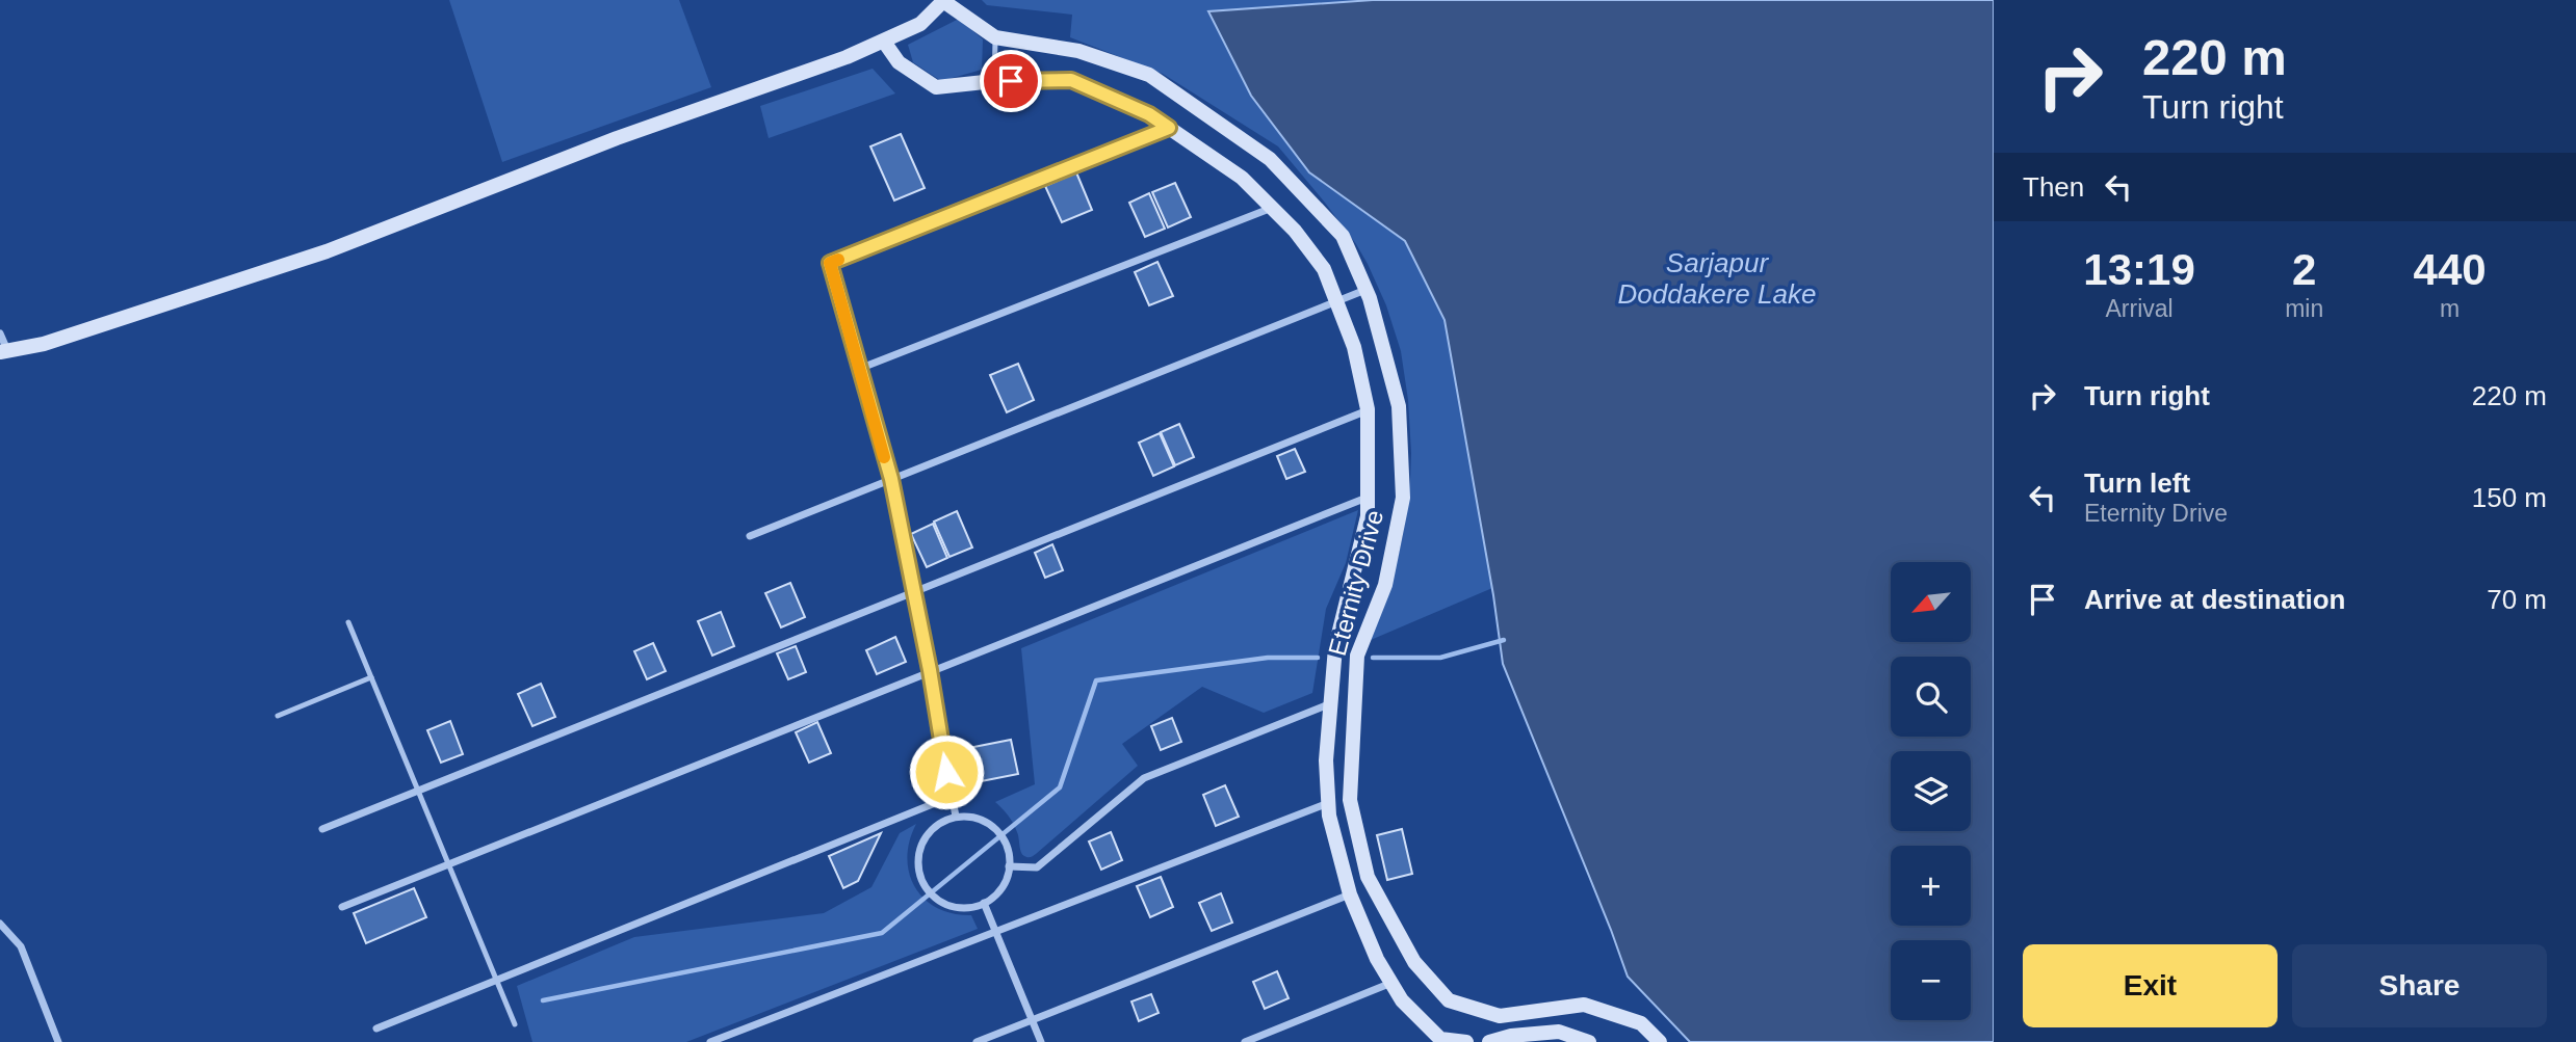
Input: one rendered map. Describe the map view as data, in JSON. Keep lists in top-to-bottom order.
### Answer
{
  "streets": {
    "street": ["Eternity Drive"]
  },
  "water": ["Sarjapur Doddakere Lake"],
  "north": "bottom left",
  "page": {
    "turn": ["220 m", "Turn right"],
    "then": "Then",
    "eta": [
      "13:19",
      "Arrival",
      "2",
      "min",
      "440",
      "m"
    ],
    "list": [
      {
        "name": "Turn right",
        "value": "220 m"
      },
      {
        "name": "Turn left",
        "note": "Eternity Drive",
        "value": "150 m"
      },
      {
        "name": "Arrive at destination",
        "value": "70 m"
      }
    ],
    "map_buttons": ["+", "−"],
    "buttons": ["Exit", "Share"]
  }
}
